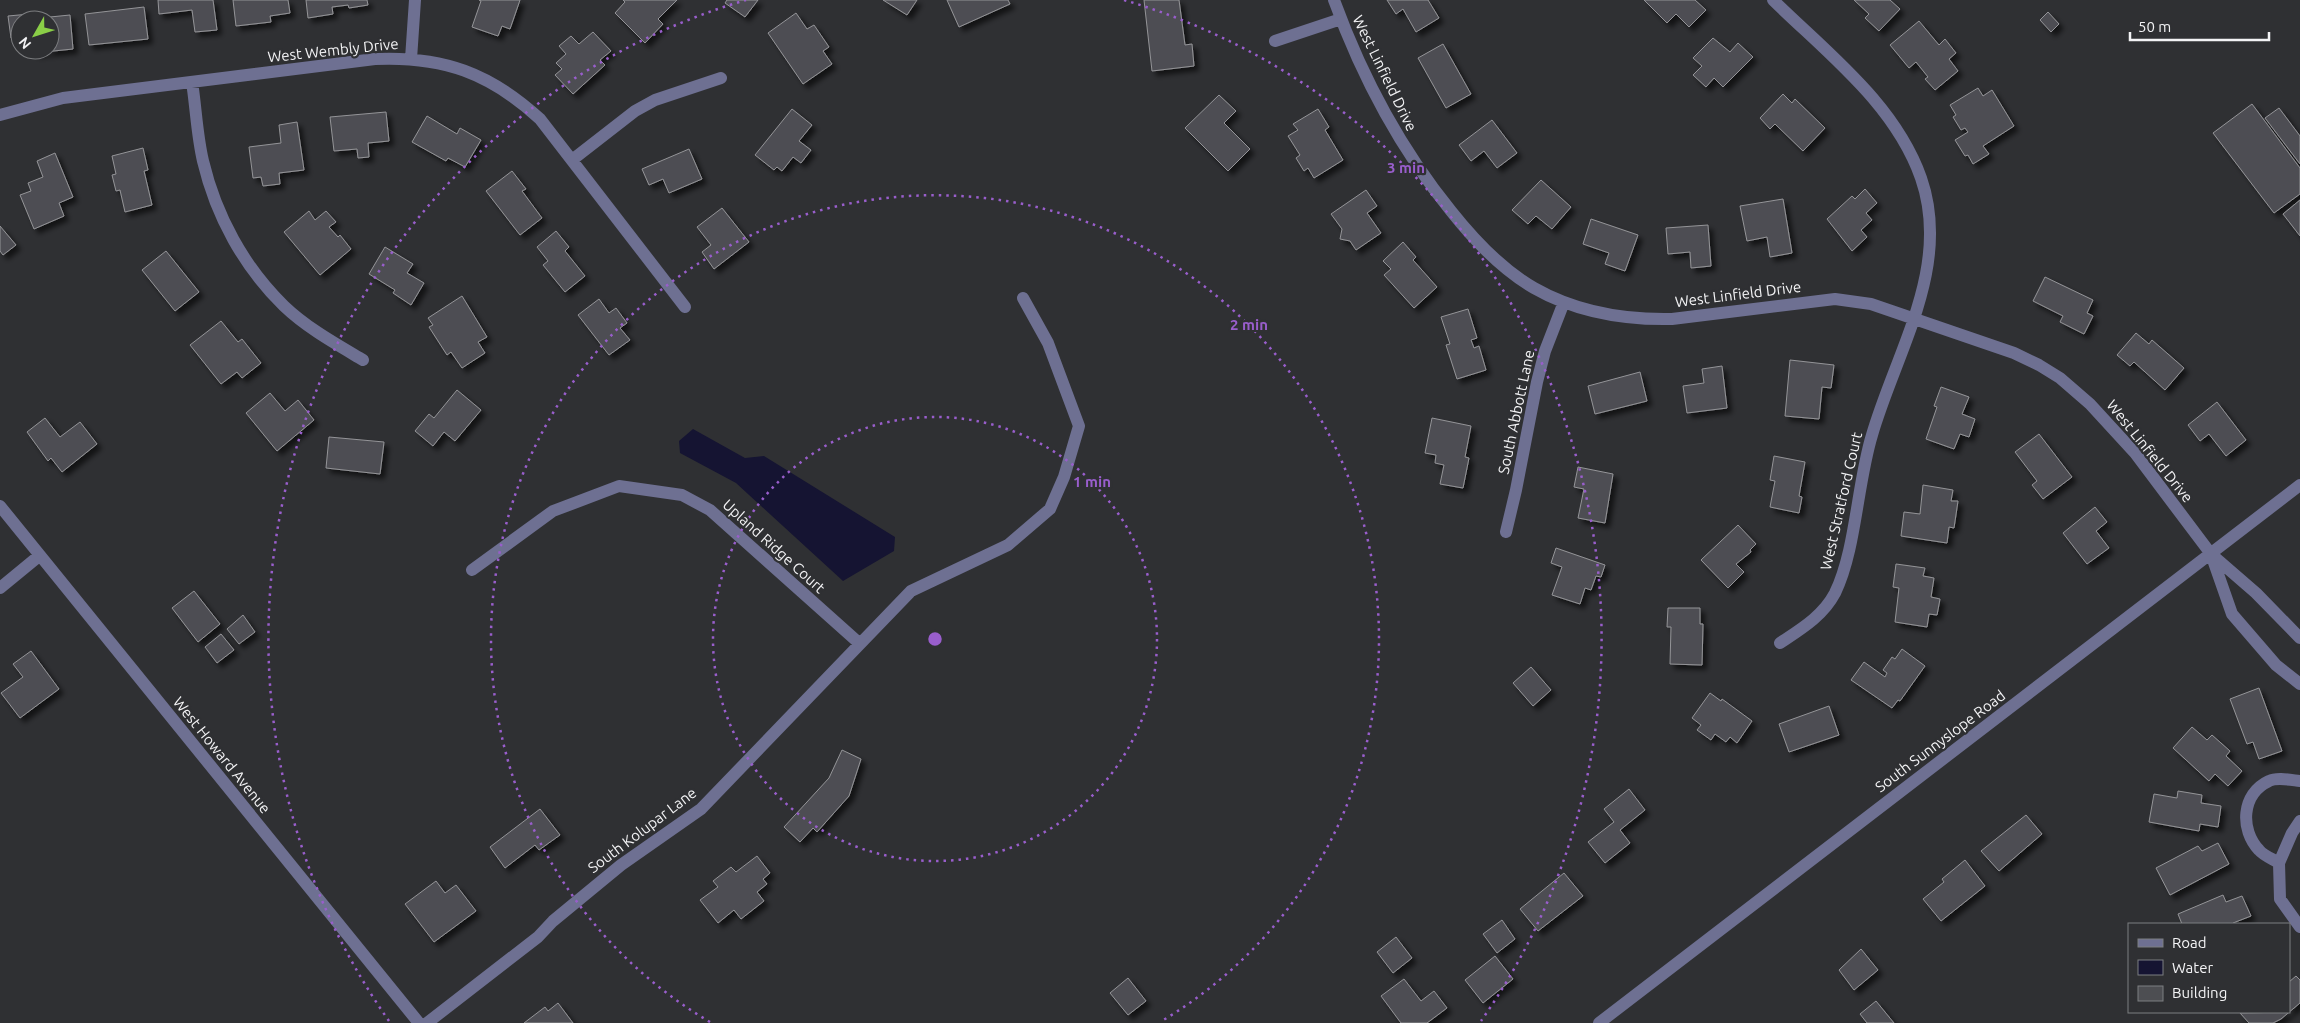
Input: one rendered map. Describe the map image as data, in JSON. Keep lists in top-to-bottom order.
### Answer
{
  "streets": {
    "street": [
      "West Wembly Drive",
      "West Linfield Drive",
      "South Abbott Lane",
      "West Stratford Court",
      "Upland Ridge Court",
      "South Sunnyslope Road",
      "West Howard Avenue",
      "South Kolupar Lane"
    ]
  },
  "crossings": [
    ["West Linfield Drive", "South Abbott Lane"],
    ["West Linfield Drive", "West Stratford Court"],
    ["West Linfield Drive", "South Sunnyslope Road"],
    ["Upland Ridge Court", "South Kolupar Lane"]
  ],
  "legend": ["Road", "Water", "Building"],
  "scale_bar": "50 m",
  "north": "bottom left",
  "rings": ["3 min", "2 min", "1 min"]
}
